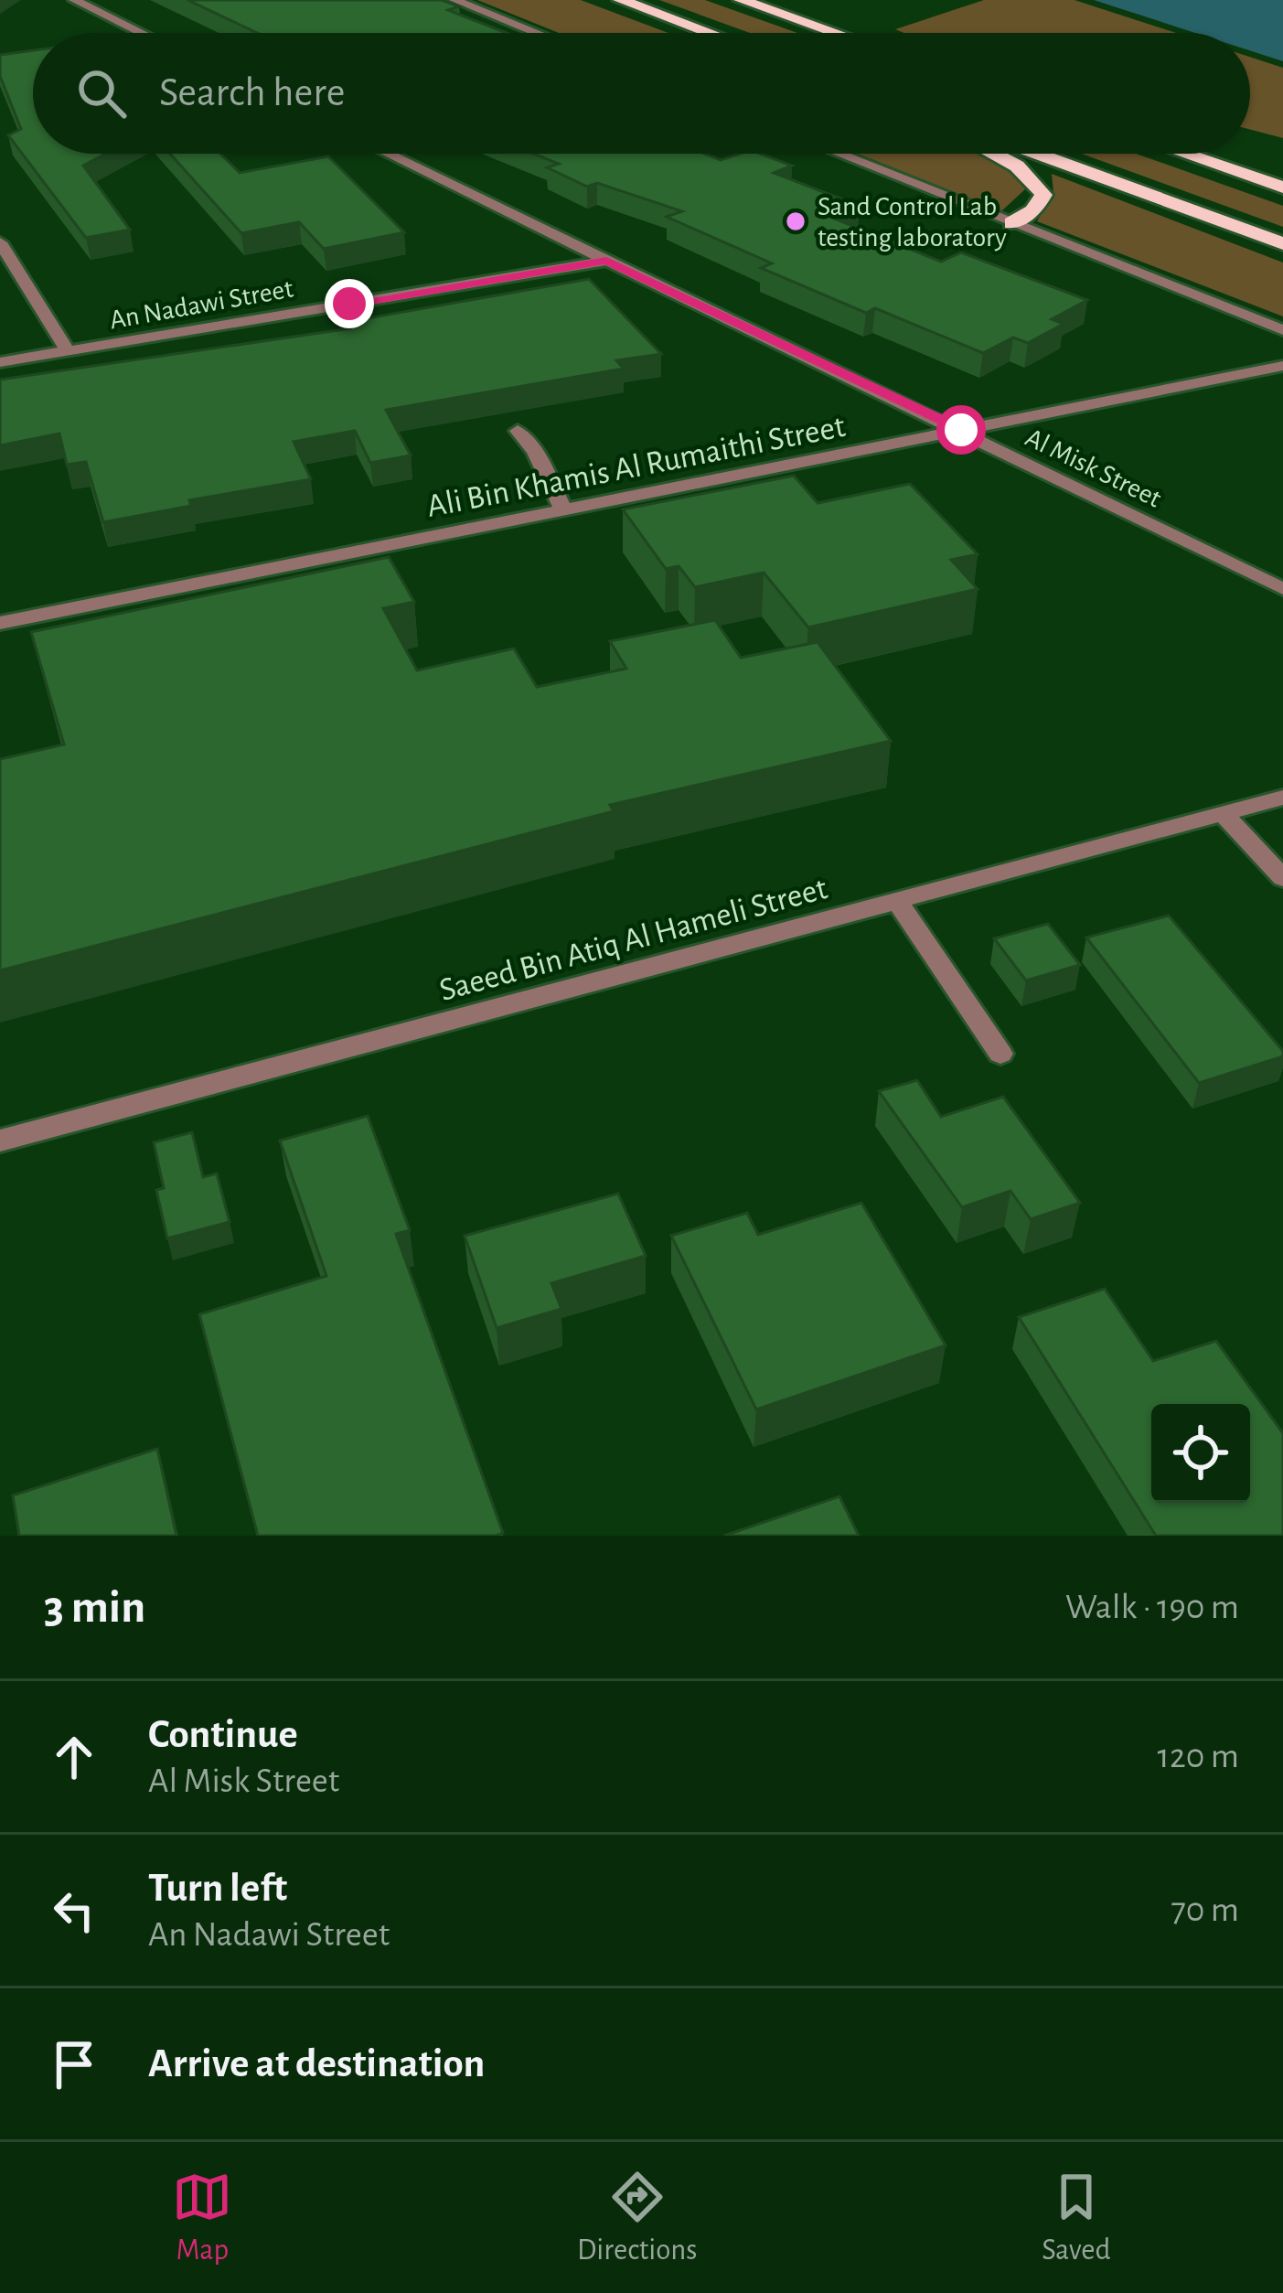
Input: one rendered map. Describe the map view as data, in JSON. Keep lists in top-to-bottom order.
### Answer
{
  "streets": {
    "street": [
      "An Nadawi Street",
      "Ali Bin Khamis Al Rumaithi Street",
      "Al Misk Street",
      "Saeed Bin Atiq Al Hameli Street"
    ]
  },
  "crossings": [
    ["An Nadawi Street", "Al Misk Street"],
    ["Ali Bin Khamis Al Rumaithi Street", "Al Misk Street"]
  ],
  "places": ["Sand Control Lab testing laboratory"],
  "page": {
    "search": "Search here",
    "heading": ["3 min", "Walk · 190 m"],
    "list": [
      ["Continue", "Al Misk Street", "120 m"],
      ["Turn left", "An Nadawi Street", "70 m"],
      "Arrive at destination"
    ],
    "nav": ["Map", "Directions", "Saved"]
  }
}
